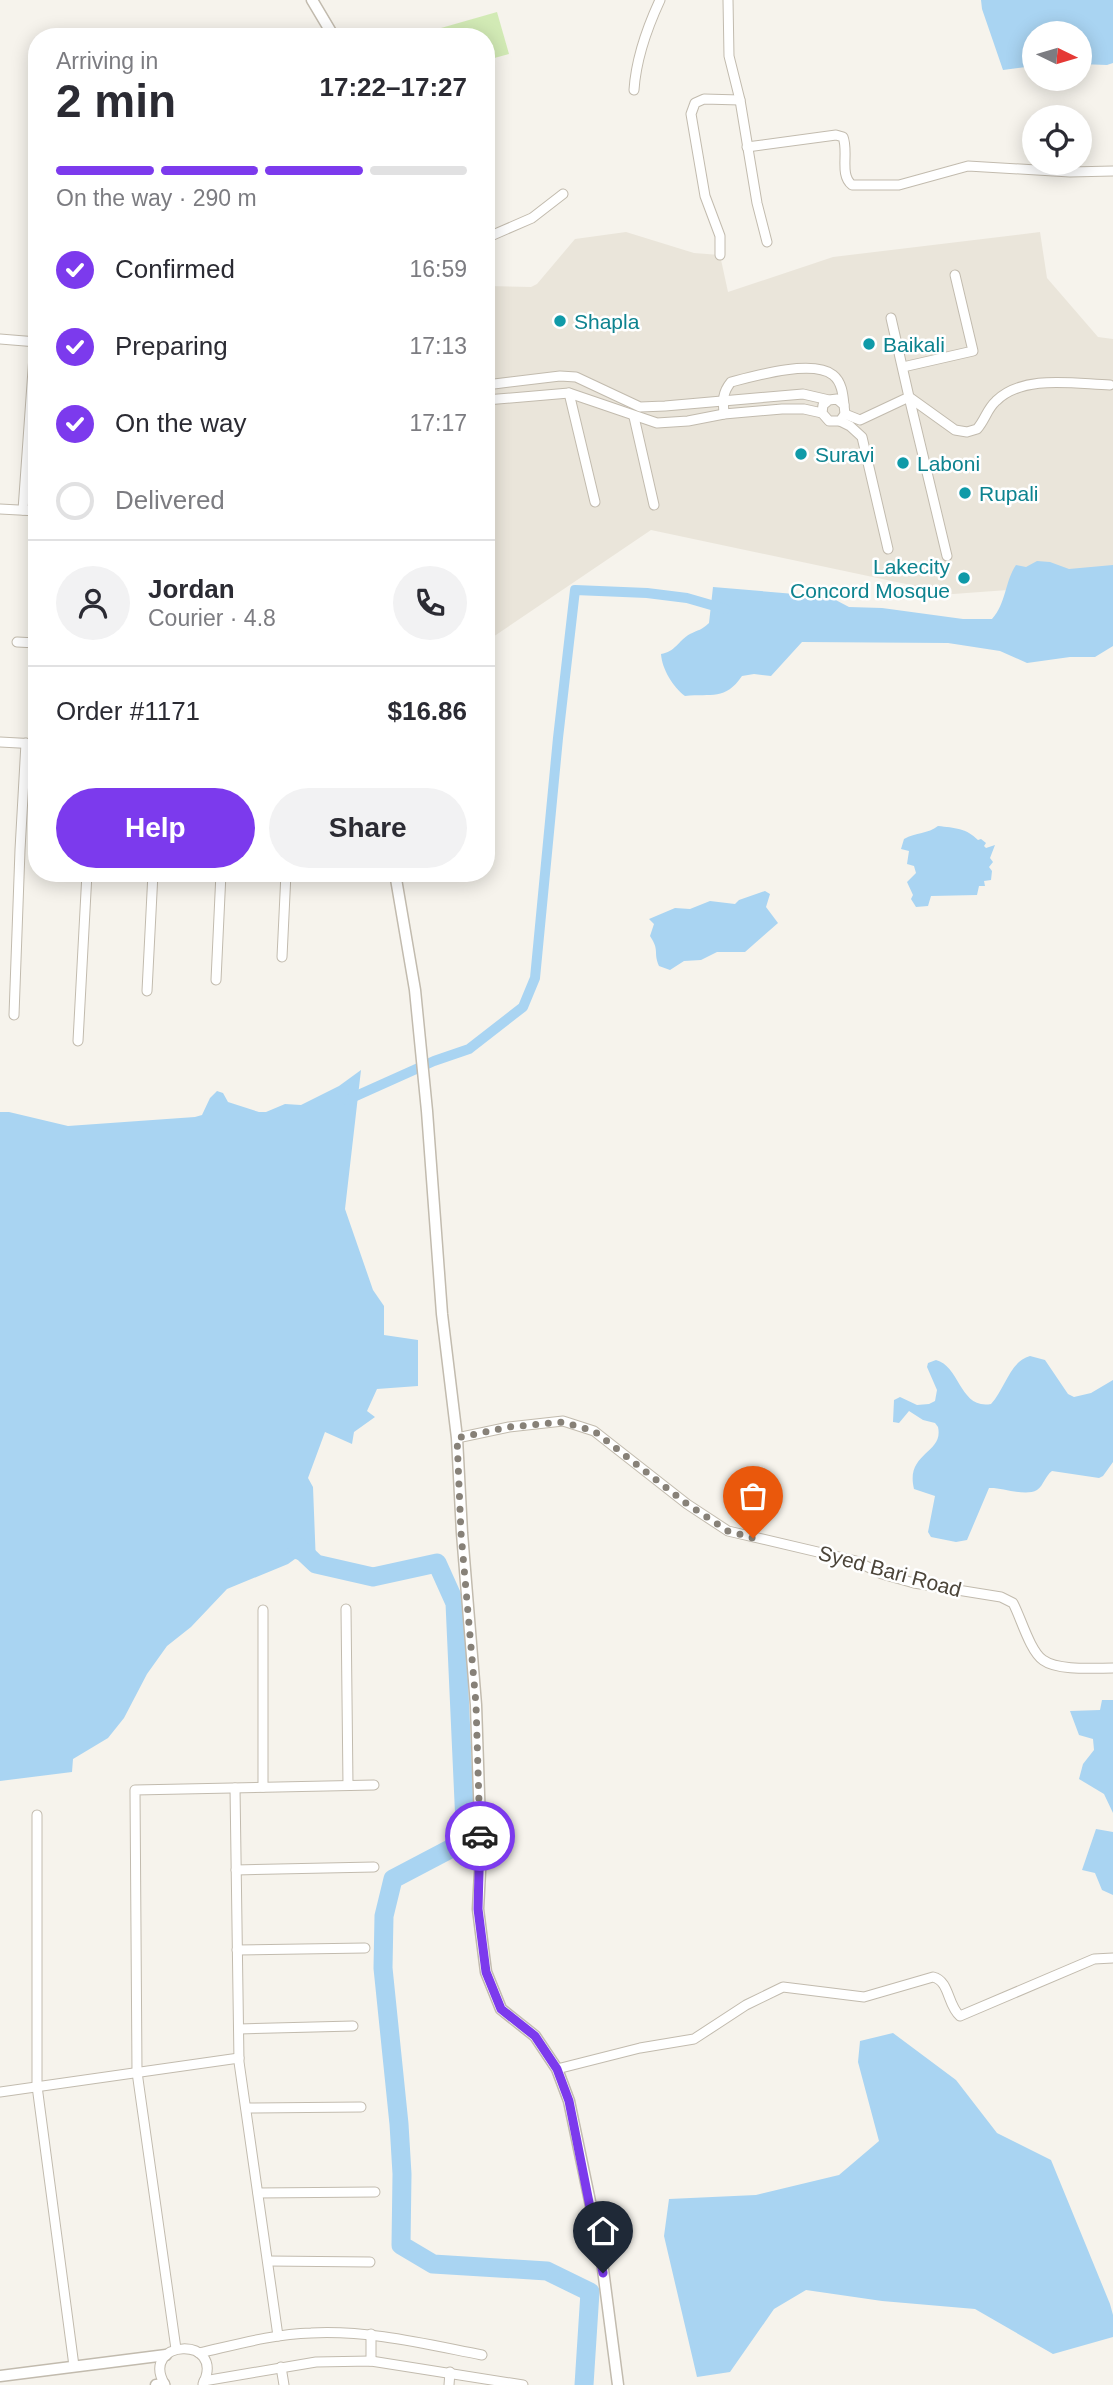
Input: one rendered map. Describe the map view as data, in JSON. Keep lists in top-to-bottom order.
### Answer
{
  "streets": {
    "street": ["Syed Bari Road"]
  },
  "places": [
    "Shapla",
    "Baikali",
    "Suravi",
    "Laboni",
    "Rupali",
    "Lakecity Concord Mosque"
  ],
  "north": "right",
  "page": {
    "heading": ["2 min", "Arriving in", "17:22–17:27"],
    "panel": [
      "Jordan",
      "Courier · 4.8",
      "Order #1171",
      "$16.86"
    ],
    "bar": "On the way · 290 m",
    "list": [
      ["Confirmed", "16:59"],
      ["Preparing", "17:13"],
      ["On the way", "17:17"],
      "Delivered"
    ],
    "buttons": ["Help", "Share"]
  }
}
